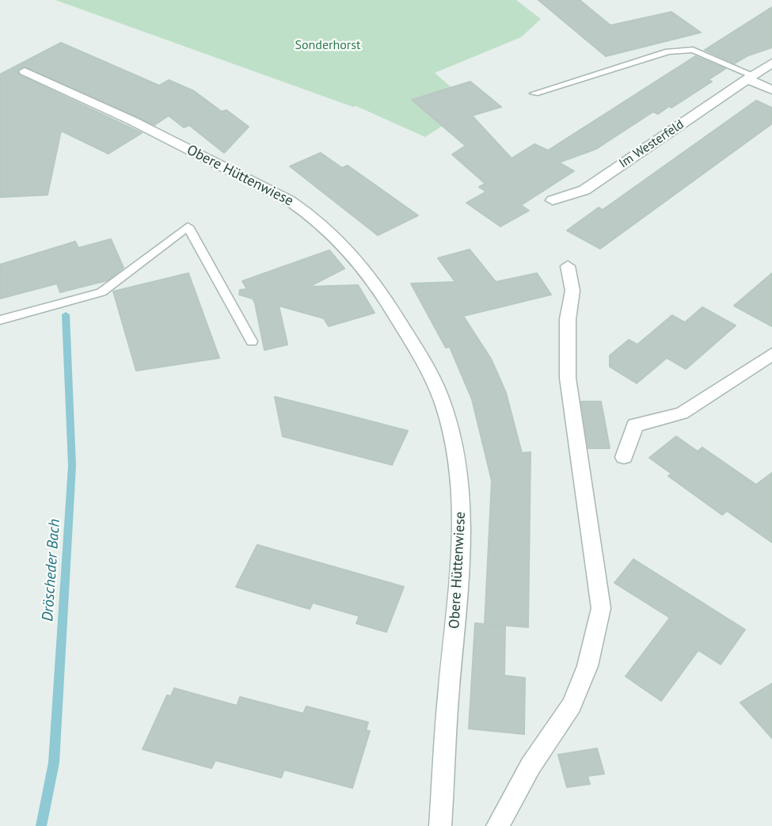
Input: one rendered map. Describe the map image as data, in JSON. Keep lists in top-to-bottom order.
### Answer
{
  "streets": {
    "street": ["Im Westerfeld", "Obere Hüttenwiese"]
  },
  "water": ["Dröscheder Bach"],
  "parks": ["Sonderhorst"]
}
